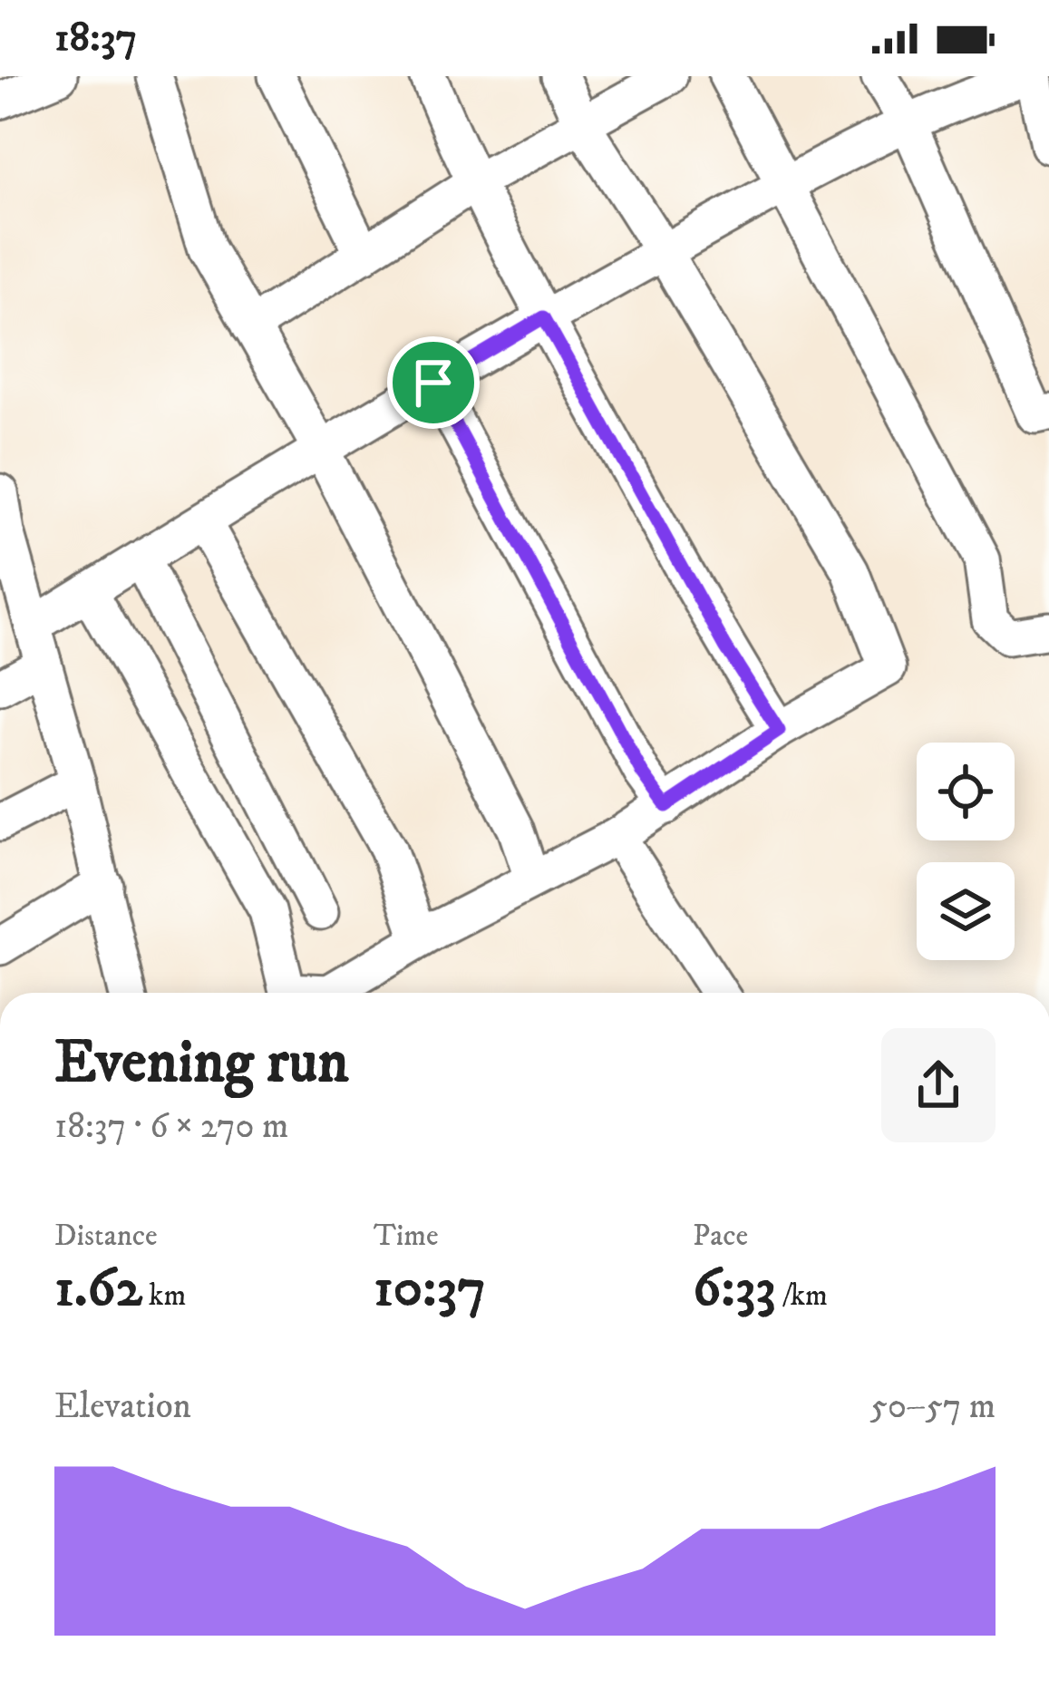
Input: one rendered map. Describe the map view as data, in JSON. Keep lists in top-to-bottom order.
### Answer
{
  "page": {
    "status": "18:37",
    "heading": ["Evening run", "18:37 · 6 × 270 m"],
    "stats": [
      ["Distance", "1.62 km"],
      ["Time", "10:37"],
      ["Pace", "6:33 /km"]
    ],
    "chart": ["Elevation", "50–57 m"]
  }
}
